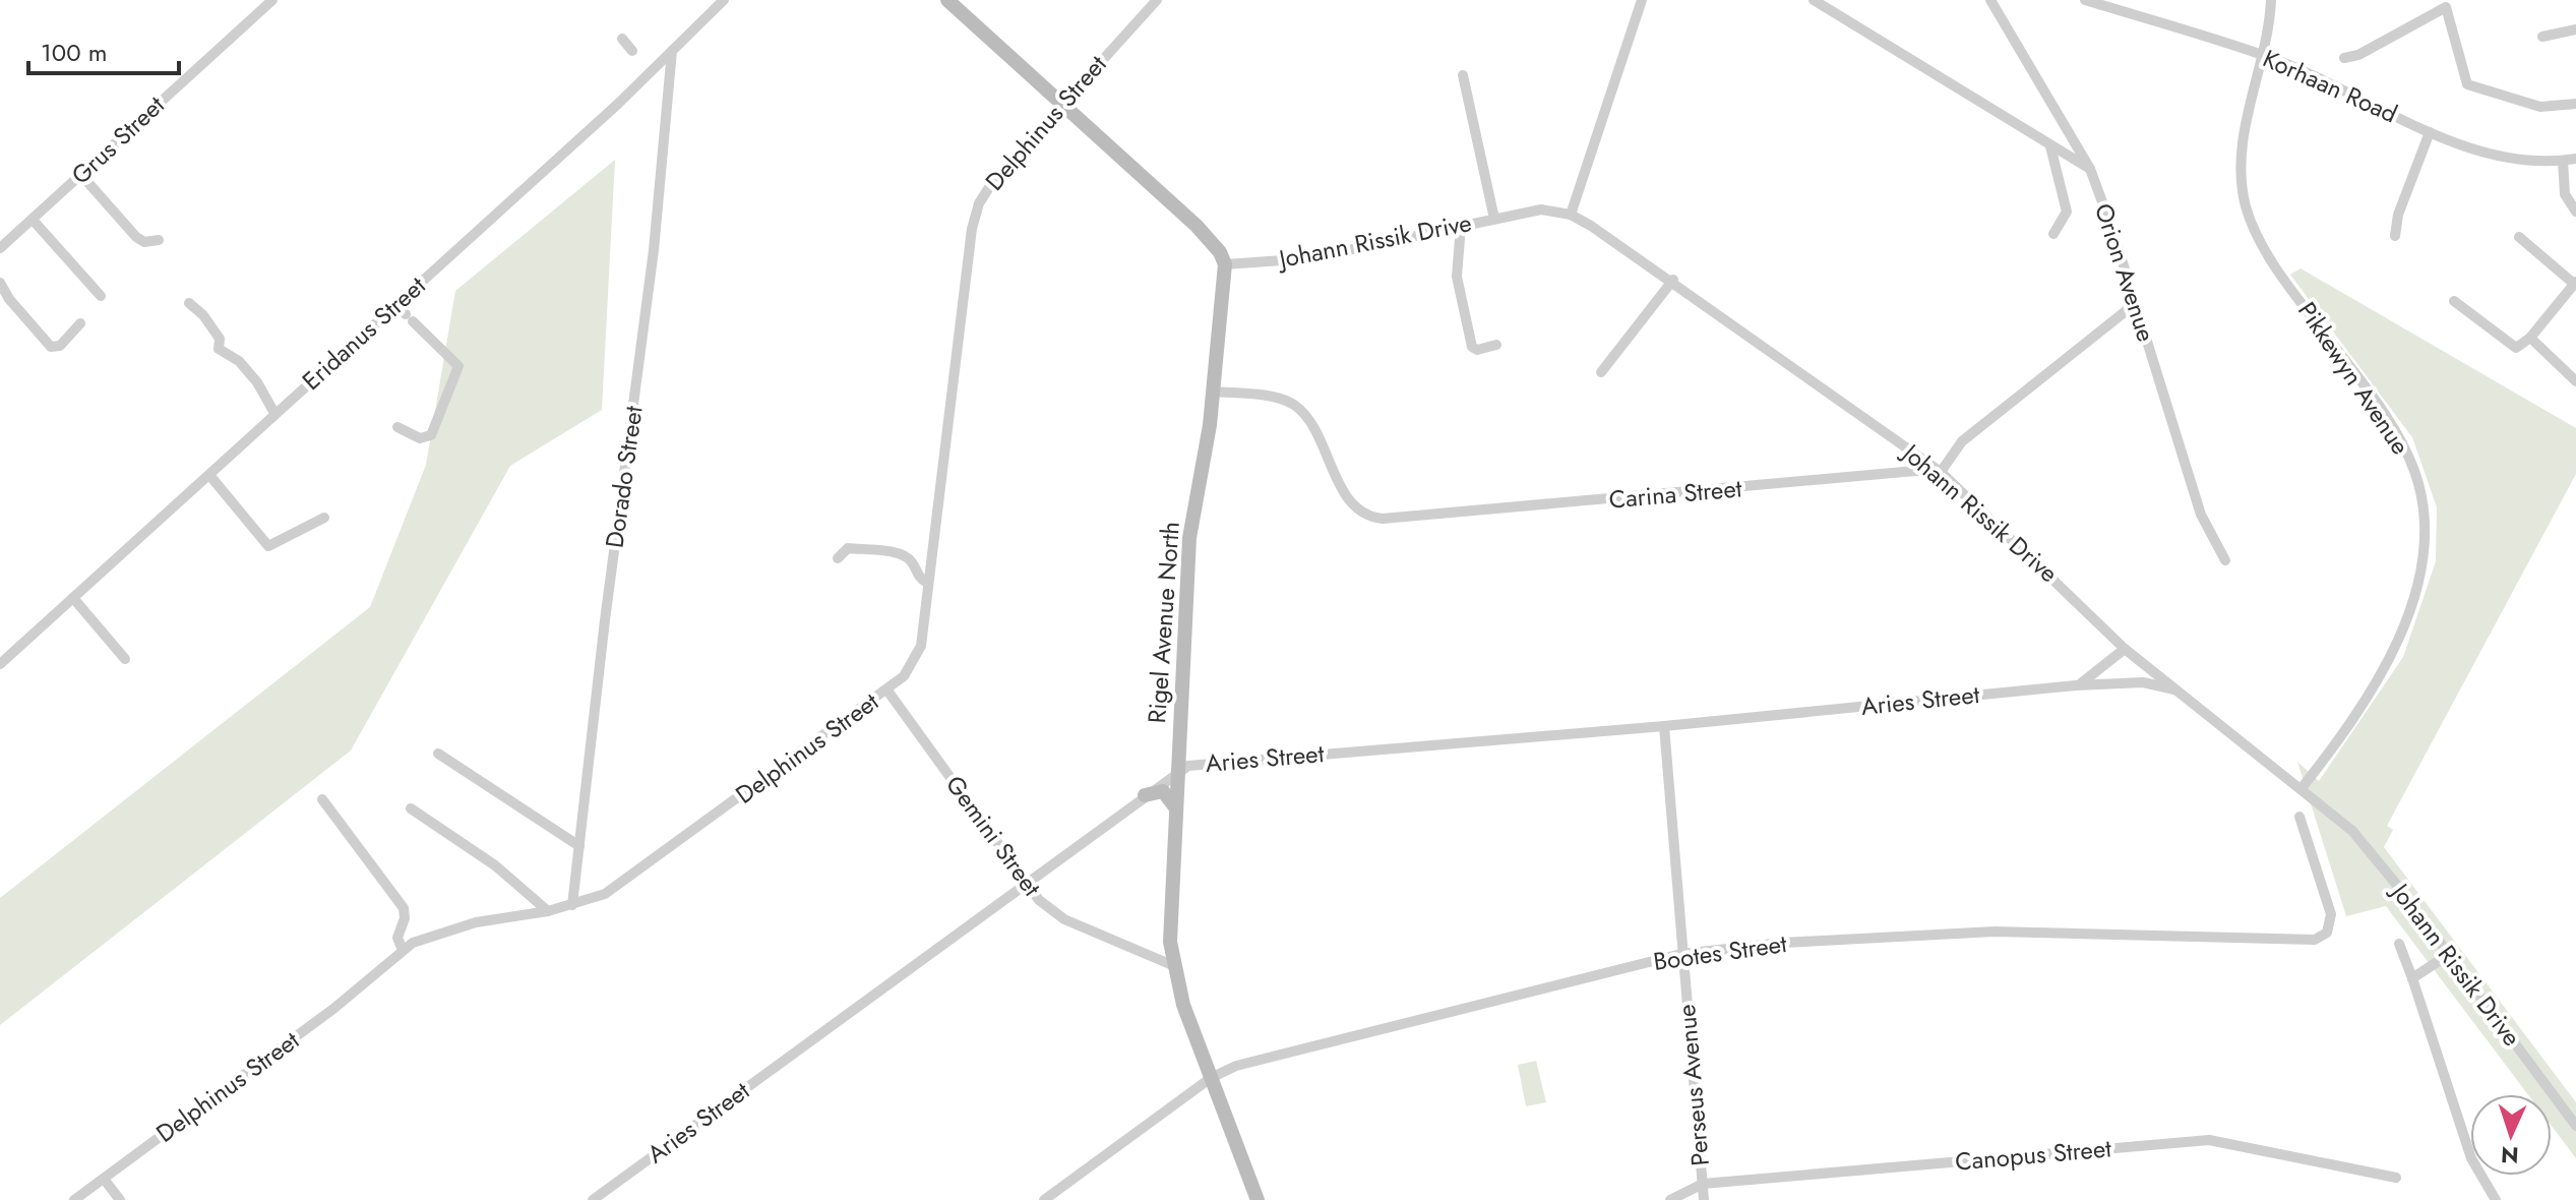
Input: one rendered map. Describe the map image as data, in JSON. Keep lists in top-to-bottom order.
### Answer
{
  "streets": {
    "main road": ["Rigel Avenue North"],
    "street": [
      "Korhaan Road",
      "Delphinus Street",
      "Grus Street",
      "Johann Rissik Drive",
      "Orion Avenue",
      "Eridanus Street",
      "Pikkewyn Avenue",
      "Dorado Street",
      "Carina Street",
      "Aries Street",
      "Gemini Street",
      "Bootes Street",
      "Perseus Avenue",
      "Canopus Street"
    ]
  },
  "crossings": [
    ["Korhaan Road", "Pikkewyn Avenue"],
    ["Delphinus Street", "Dorado Street"],
    ["Delphinus Street", "Gemini Street"],
    ["Johann Rissik Drive", "Pikkewyn Avenue"],
    ["Johann Rissik Drive", "Carina Street"],
    ["Johann Rissik Drive", "Rigel Avenue North"],
    ["Johann Rissik Drive", "Aries Street"],
    ["Eridanus Street", "Dorado Street"],
    ["Carina Street", "Rigel Avenue North"],
    ["Rigel Avenue North", "Aries Street"],
    ["Rigel Avenue North", "Gemini Street"],
    ["Rigel Avenue North", "Bootes Street"],
    ["Aries Street", "Gemini Street"],
    ["Aries Street", "Perseus Avenue"],
    ["Bootes Street", "Perseus Avenue"],
    ["Perseus Avenue", "Canopus Street"]
  ],
  "scale_bar": "100 m",
  "north": "bottom"
}
